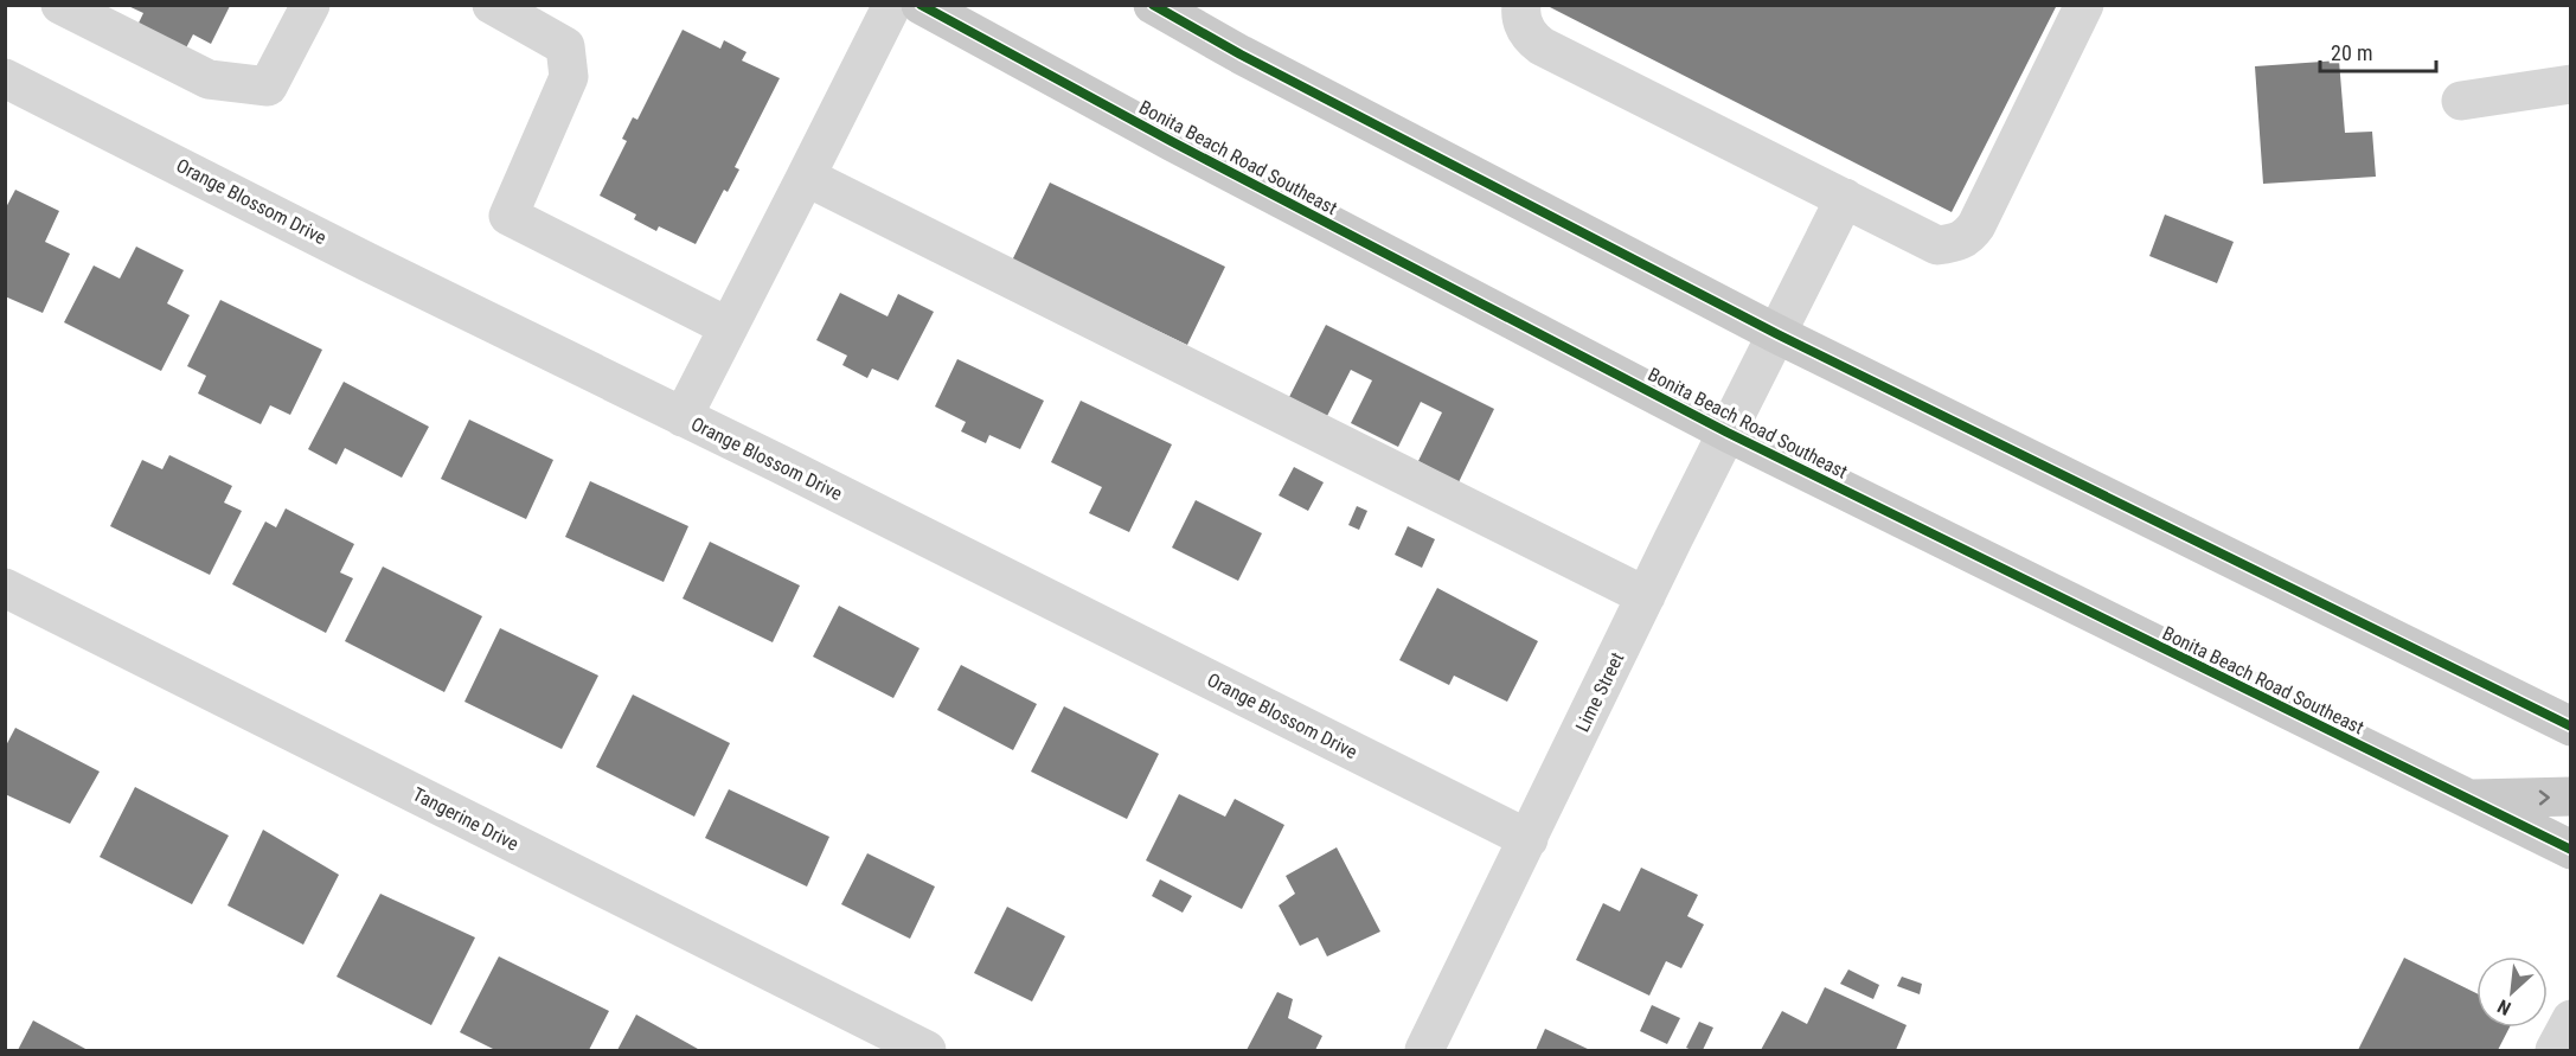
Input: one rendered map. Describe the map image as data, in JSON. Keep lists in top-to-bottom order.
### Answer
{
  "streets": {
    "main road": ["Bonita Beach Road Southeast"],
    "street": ["Orange Blossom Drive", "Lime Street", "Tangerine Drive"]
  },
  "crossings": [
    ["Bonita Beach Road Southeast", "Lime Street"],
    ["Orange Blossom Drive", "Lime Street"]
  ],
  "scale_bar": "20 m",
  "north": "bottom left"
}
